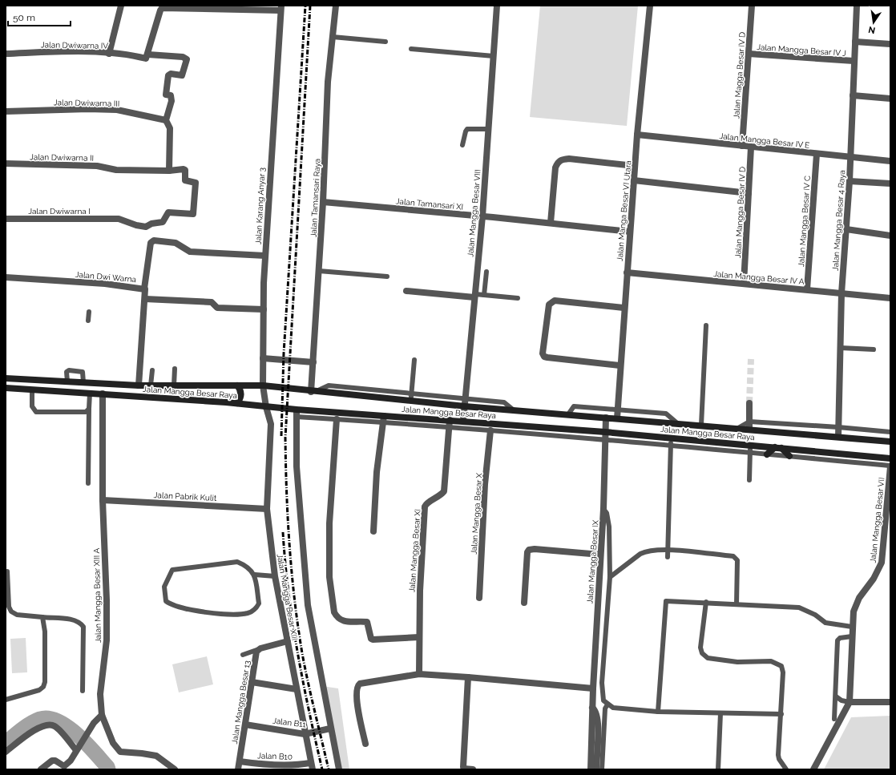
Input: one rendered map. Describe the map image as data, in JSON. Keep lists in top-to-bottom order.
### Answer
{
  "streets": {
    "main road": ["Jalan Mangga Besar Raya"],
    "street": [
      "Jalan Dwiwarna IV",
      "Jalan Mangga Besar IV J",
      "Jalan Magga Besar IV D",
      "Jalan Dwiwarna III",
      "Jalan Mangga Besar IV E",
      "Jalan Dwiwarna II",
      "Jalan Tamansari Raya",
      "Jalan Tamansari XI",
      "Jalan Karang Anyar 3",
      "Jalan Dwiwarna I",
      "Jalan Manga Besar VI Utara",
      "Jalan Mangga Besar IV D",
      "Jalan Mangga Besar VIII",
      "Jalan Mangga Besar 4 Raya",
      "Jalan Mangga Besar IV C",
      "Jalan Dwi Warna",
      "Jalan Mangga Besar IV A",
      "Jalan Pabrik Kulit",
      "Jalan Mangga Besar X",
      "Jalan Mangga Besar VII",
      "Jalan Mangga Besar XI",
      "Jalan Mangga Besar IX",
      "Jalan Mangga Besar XIII A",
      "Jalan Mangga Besar XIII",
      "Jalan Mangga Besar 13",
      "Jalan B11",
      "Jalan B10"
    ]
  },
  "crossings": [
    ["Jalan Dwiwarna IV", "Jalan Dwiwarna III"],
    ["Jalan Mangga Besar IV J", "Jalan Magga Besar IV D"],
    ["Jalan Mangga Besar IV J", "Jalan Mangga Besar 4 Raya"],
    ["Jalan Magga Besar IV D", "Jalan Mangga Besar IV E"],
    ["Jalan Mangga Besar IV E", "Jalan Manga Besar VI Utara"],
    ["Jalan Mangga Besar IV E", "Jalan Mangga Besar IV D"],
    ["Jalan Mangga Besar IV E", "Jalan Mangga Besar 4 Raya"],
    ["Jalan Mangga Besar IV E", "Jalan Mangga Besar IV C"],
    ["Jalan Dwiwarna II", "Jalan Dwiwarna I"],
    ["Jalan Tamansari Raya", "Jalan Tamansari XI"],
    ["Jalan Tamansari Raya", "Jalan Mangga Besar Raya"],
    ["Jalan Tamansari XI", "Jalan Manga Besar VI Utara"],
    ["Jalan Tamansari XI", "Jalan Mangga Besar VIII"],
    ["Jalan Karang Anyar 3", "Jalan Mangga Besar Raya"],
    ["Jalan Karang Anyar 3", "Jalan Mangga Besar XIII"],
    ["Jalan Manga Besar VI Utara", "Jalan Mangga Besar IV A"],
    ["Jalan Manga Besar VI Utara", "Jalan Mangga Besar Raya"],
    ["Jalan Mangga Besar IV D", "Jalan Mangga Besar IV A"],
    ["Jalan Mangga Besar VIII", "Jalan Mangga Besar Raya"],
    ["Jalan Mangga Besar 4 Raya", "Jalan Mangga Besar IV A"],
    ["Jalan Mangga Besar 4 Raya", "Jalan Mangga Besar Raya"],
    ["Jalan Mangga Besar IV C", "Jalan Mangga Besar IV A"],
    ["Jalan Dwi Warna", "Jalan Mangga Besar Raya"],
    ["Jalan Mangga Besar Raya", "Jalan Mangga Besar XI"],
    ["Jalan Mangga Besar Raya", "Jalan Mangga Besar IX"],
    ["Jalan Mangga Besar Raya", "Jalan Mangga Besar XIII A"],
    ["Jalan Mangga Besar Raya", "Jalan Mangga Besar XIII"],
    ["Jalan Pabrik Kulit", "Jalan Mangga Besar XIII A"],
    ["Jalan Pabrik Kulit", "Jalan Mangga Besar XIII"],
    ["Jalan Mangga Besar XIII", "Jalan B11"],
    ["Jalan Mangga Besar XIII", "Jalan B10"],
    ["Jalan Mangga Besar 13", "Jalan B11"],
    ["Jalan Mangga Besar 13", "Jalan B10"]
  ],
  "scale_bar": "50 m",
  "north": "bottom"
}
